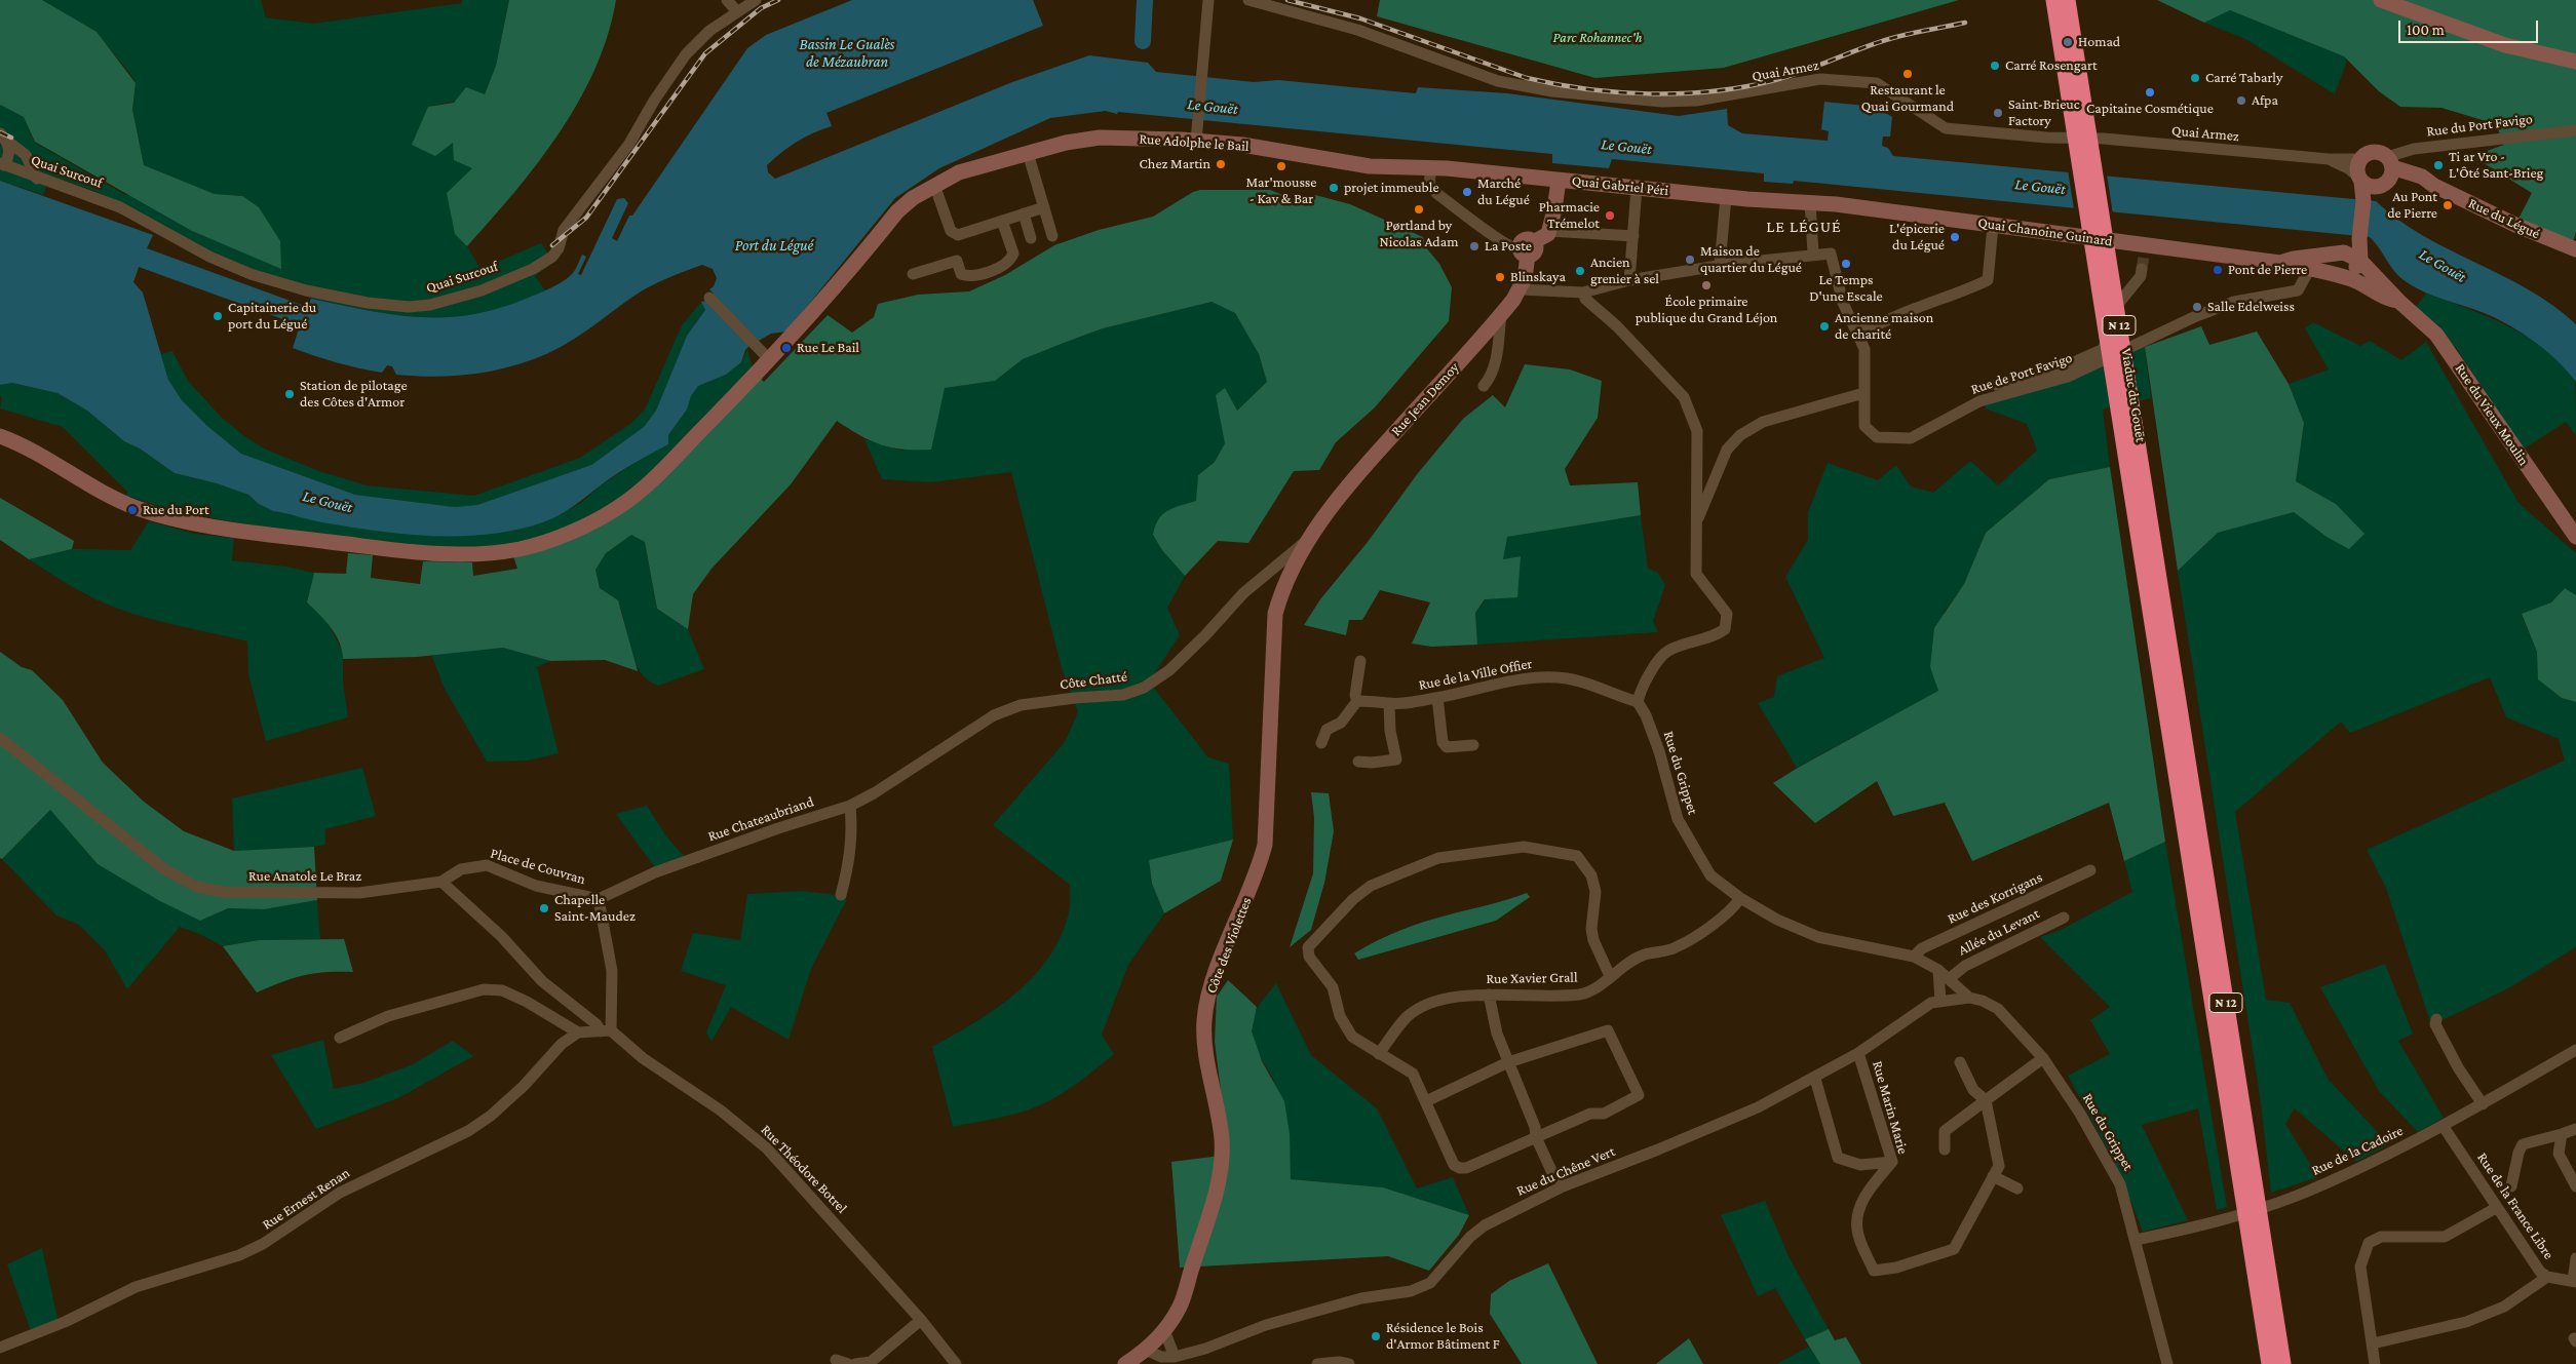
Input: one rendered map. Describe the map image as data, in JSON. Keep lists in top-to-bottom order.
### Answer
{
  "streets": {
    "highway": ["N 12", "Viaduc du Gouët"],
    "street": [
      "Quai Armez",
      "Rue du Port Favigo",
      "Rue Adolphe le Bail",
      "Quai Surcouf",
      "Quai Gabriel Péri",
      "Rue du Légué",
      "Quai Chanoine Guinard",
      "Rue de Port Favigo",
      "Rue Jean Demoy",
      "Rue du Vieux Moulin",
      "Rue de la Ville Offier",
      "Côte Chatté",
      "Rue du Grippet",
      "Rue Chateaubriand",
      "Place de Couvran",
      "Rue Anatole Le Braz",
      "Rue des Korrigans",
      "Allée du Levant",
      "Côte des Violettes",
      "Rue Xavier Grall",
      "Rue Marin Marie",
      "Rue de la Cadoire",
      "Rue Théodore Botrel",
      "Rue du Chêne Vert",
      "Rue Ernest Renan",
      "Rue de la France Libre"
    ]
  },
  "crossings": [
    ["Quai Armez", "Rue du Port Favigo"],
    ["Quai Armez", "Rue du Légué"],
    ["Rue du Port Favigo", "Rue du Légué"],
    ["Rue Adolphe le Bail", "Quai Gabriel Péri"],
    ["Quai Gabriel Péri", "Quai Chanoine Guinard"],
    ["Quai Chanoine Guinard", "Rue de Port Favigo"],
    ["Quai Chanoine Guinard", "Rue du Vieux Moulin"],
    ["N 12", "Viaduc du Gouët"],
    ["Rue Jean Demoy", "Côte Chatté"],
    ["Rue Jean Demoy", "Côte des Violettes"],
    ["Rue de la Ville Offier", "Rue du Grippet"],
    ["Côte Chatté", "Rue Chateaubriand"],
    ["Côte Chatté", "Côte des Violettes"],
    ["Rue du Grippet", "Rue des Korrigans"],
    ["Rue du Grippet", "Allée du Levant"],
    ["Rue du Grippet", "Rue Xavier Grall"],
    ["Rue du Grippet", "Rue de la Cadoire"],
    ["Rue du Grippet", "Rue du Chêne Vert"],
    ["Rue Chateaubriand", "Place de Couvran"],
    ["Place de Couvran", "Rue Anatole Le Braz"],
    ["Côte des Violettes", "Rue du Chêne Vert"],
    ["Rue Marin Marie", "Rue du Chêne Vert"],
    ["Rue de la Cadoire", "Rue de la France Libre"]
  ],
  "districts": ["LE LÉGUÉ"],
  "water": ["Bassin Le Gualès de Mézaubran", "Le Gouët", "Port du Légué"],
  "parks": ["Parc Rohannec'h"],
  "places": [
    "Homad",
    "Carré Rosengart",
    "Restaurant le Quai Gourmand",
    "Carré Tabarly",
    "Capitaine Cosmétique",
    "Afpa",
    "Saint-Brieuc Factory",
    "Chez Martin",
    "Ti ar Vro - L'Ôté Sant-Brieg",
    "Mar'mousse - Kav & Bar",
    "projet immeuble",
    "Marché du Légué",
    "Au Pont de Pierre",
    "Pørtland by Nicolas Adam",
    "Pharmacie Trémelot",
    "L'épicerie du Légué",
    "La Poste",
    "Maison de quartier du Légué",
    "Le Temps D'une Escale",
    "Pont de Pierre",
    "Ancien grenier à sel",
    "Blinskaya",
    "École primaire publique du Grand Léjon",
    "Salle Edelweiss",
    "Capitainerie du port du Légué",
    "Ancienne maison de charité",
    "Rue Le Bail",
    "Station de pilotage des Côtes d'Armor",
    "Rue du Port",
    "Chapelle Saint-Maudez",
    "Résidence le Bois d'Armor Bâtiment F"
  ],
  "scale_bar": "100 m"
}
